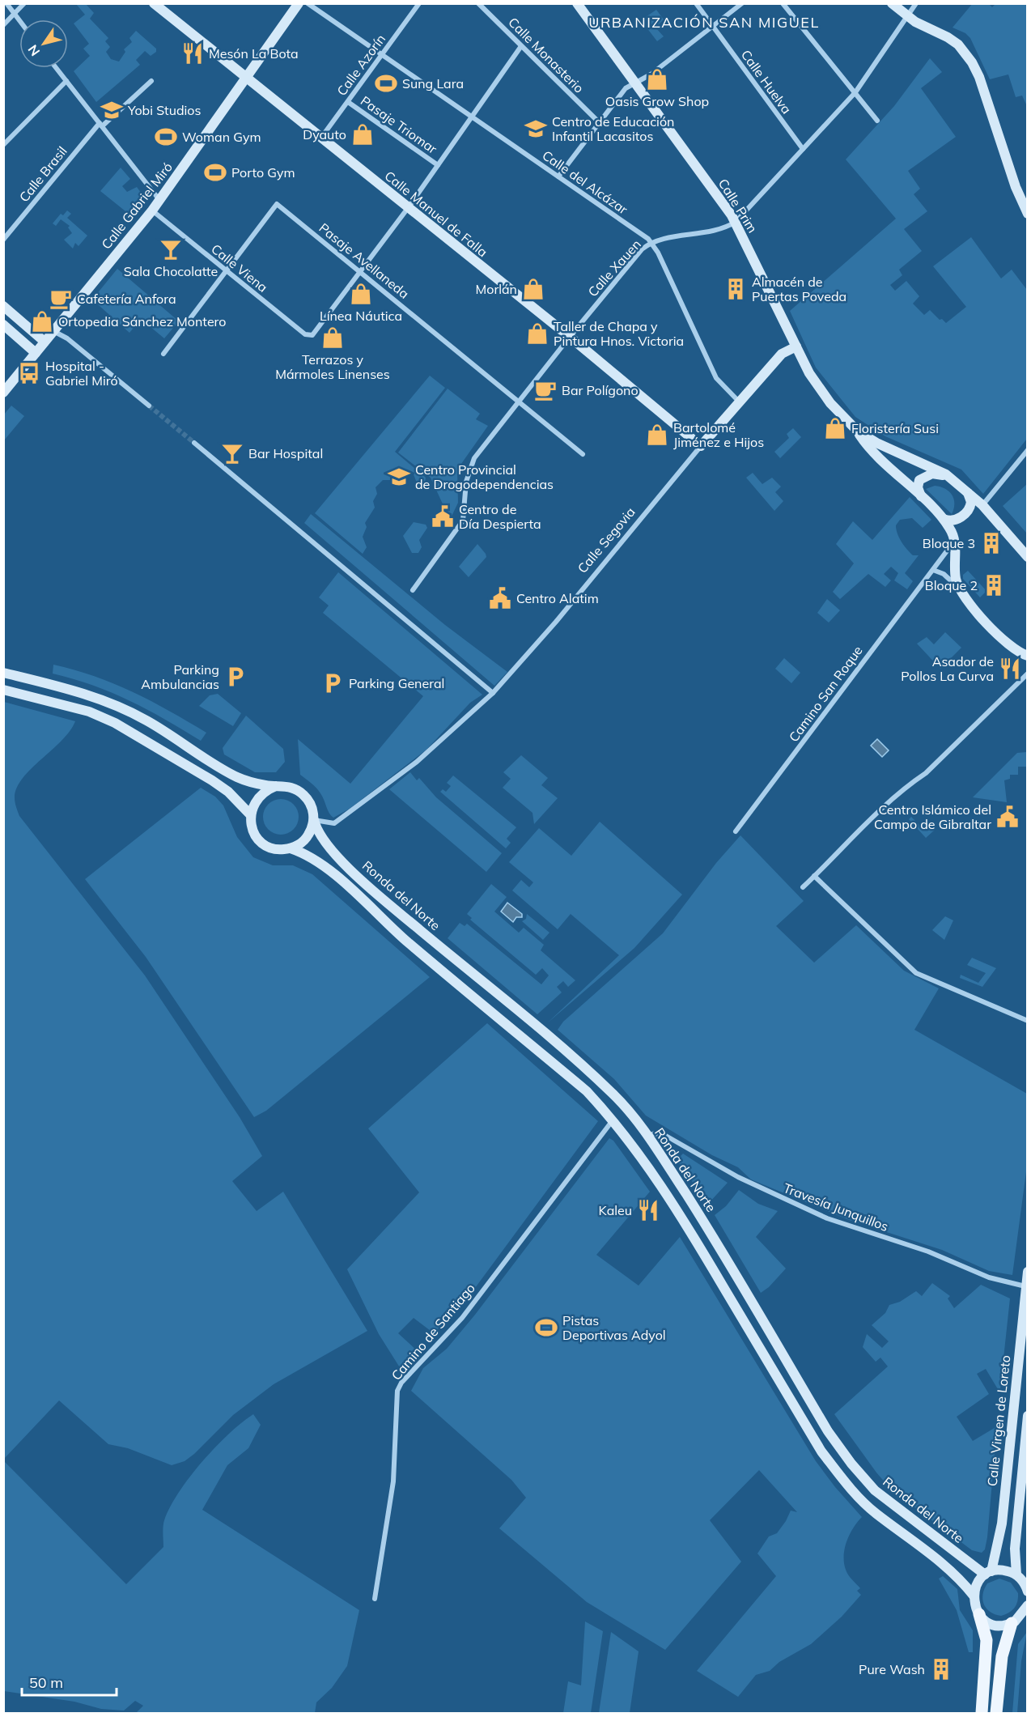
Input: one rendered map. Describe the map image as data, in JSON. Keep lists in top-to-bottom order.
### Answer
{
  "streets": {
    "main road": [
      "Calle Gabriel Miró",
      "Calle Prim",
      "Calle Manuel de Falla",
      "Calle Segovia",
      "Ronda del Norte",
      "Calle Virgen de Loreto"
    ],
    "street": [
      "Calle Monasterio",
      "Calle Azorín",
      "Calle Huelva",
      "Pasaje Triomar",
      "Calle Brasil",
      "Calle del Alcázar",
      "Pasaje Avellaneda",
      "Calle Viena",
      "Calle Xauen",
      "Camino San Roque",
      "Travesía Junquillos",
      "Camino de Santiago"
    ]
  },
  "crossings": [
    ["Calle Azorín", "Pasaje Triomar"],
    ["Calle Azorín", "Calle del Alcázar"],
    ["Calle Azorín", "Calle Manuel de Falla"],
    ["Calle Huelva", "Calle Xauen"],
    ["Calle del Alcázar", "Calle Xauen"],
    ["Calle del Alcázar", "Calle Segovia"],
    ["Calle Gabriel Miró", "Calle Manuel de Falla"],
    ["Calle Gabriel Miró", "Calle Viena"],
    ["Calle Prim", "Calle Xauen"],
    ["Calle Prim", "Calle Segovia"],
    ["Calle Prim", "Camino San Roque"],
    ["Calle Manuel de Falla", "Calle Xauen"],
    ["Calle Manuel de Falla", "Calle Segovia"],
    ["Pasaje Avellaneda", "Calle Viena"],
    ["Pasaje Avellaneda", "Calle Xauen"],
    ["Calle Segovia", "Ronda del Norte"],
    ["Ronda del Norte", "Travesía Junquillos"],
    ["Ronda del Norte", "Calle Virgen de Loreto"],
    ["Travesía Junquillos", "Calle Virgen de Loreto"]
  ],
  "districts": ["URBANIZACIÓN SAN MIGUEL"],
  "places": {
    "restaurant": ["Mesón La Bota", "Asador de Pollos La Curva", "Kaleu"],
    "shop": [
      "Oasis Grow Shop",
      "Dyauto",
      "Morlán",
      "Línea Náutica",
      "Ortopedia Sánchez Montero",
      "Taller de Chapa y Pintura Hnos. Victoria",
      "Terrazos y Mármoles Linenses",
      "Floristería Susi",
      "Bartolomé Jiménez e Hijos"
    ],
    "sports": [
      "Sung Lara",
      "Woman Gym",
      "Porto Gym",
      "Pistas Deportivas Adyol"
    ],
    "school or university": ["Yobi Studios", "Centro de Educación Infantil Lacasitos", "Centro Provincial de Drogodependencias"],
    "bar": ["Sala Chocolatte", "Bar Hospital"],
    "building": [
      "Almacén de Puertas Poveda",
      "Bloque 3",
      "Bloque 2",
      "Pure Wash"
    ],
    "cafe": ["Cafetería Anfora", "Bar Polígono"],
    "bus stop": ["Hospital - Gabriel Miró"],
    "public building": ["Centro de Día Despierta", "Centro Alatim", "Centro Islámico del Campo de Gibraltar"],
    "parking": ["Parking Ambulancias", "Parking General"]
  },
  "scale_bar": "50 m",
  "north": "bottom left"
}
